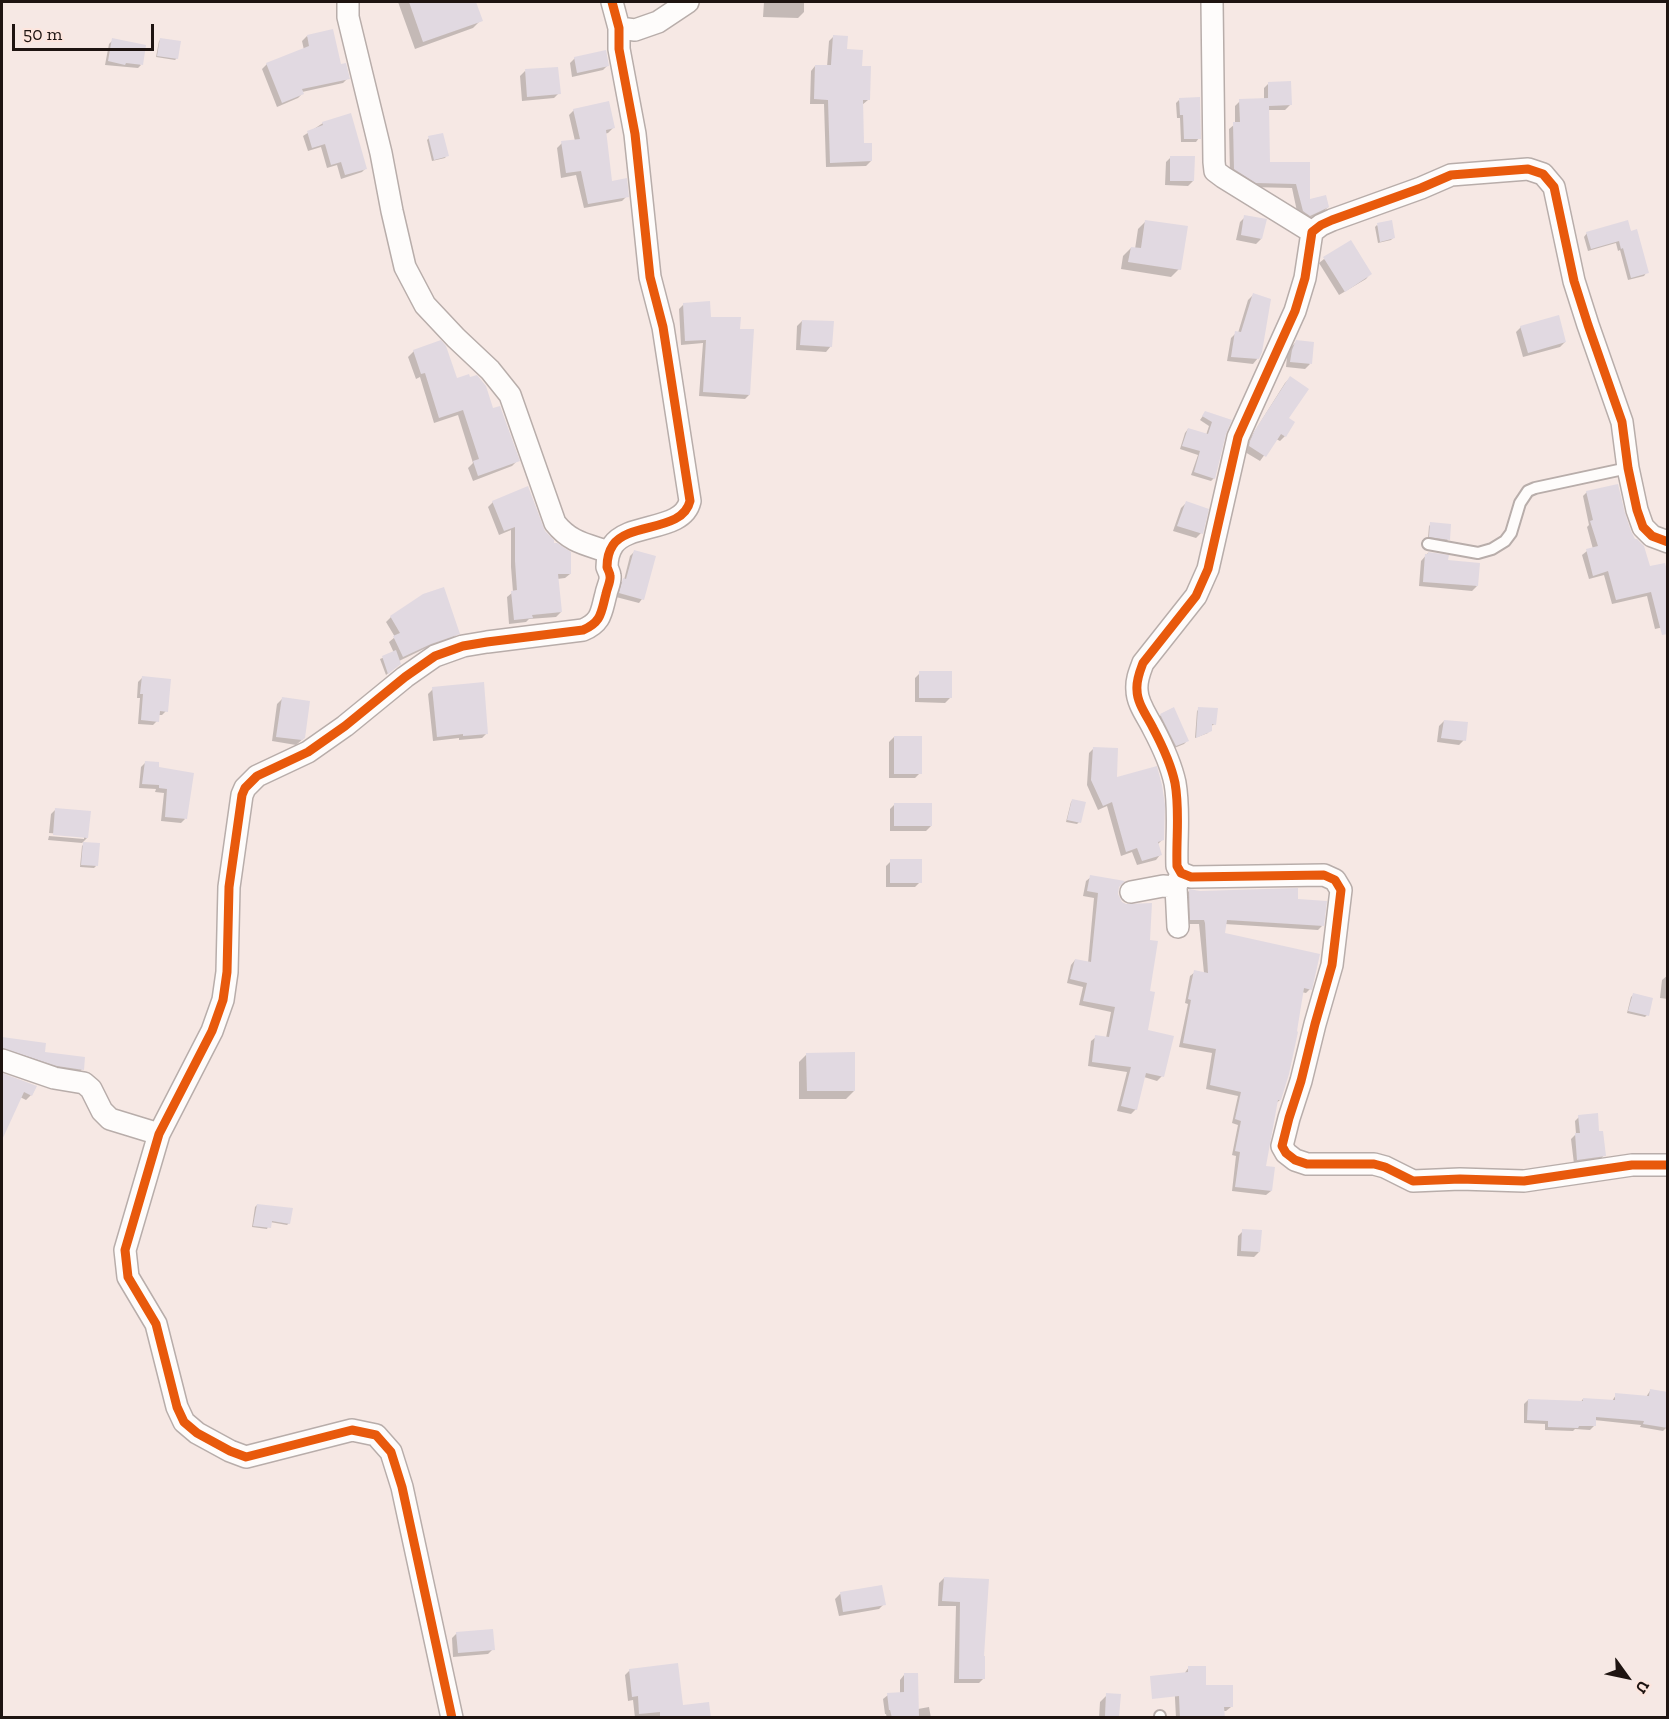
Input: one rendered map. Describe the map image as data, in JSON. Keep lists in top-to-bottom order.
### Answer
{
  "scale_bar": "50 m",
  "north": "bottom right"
}
